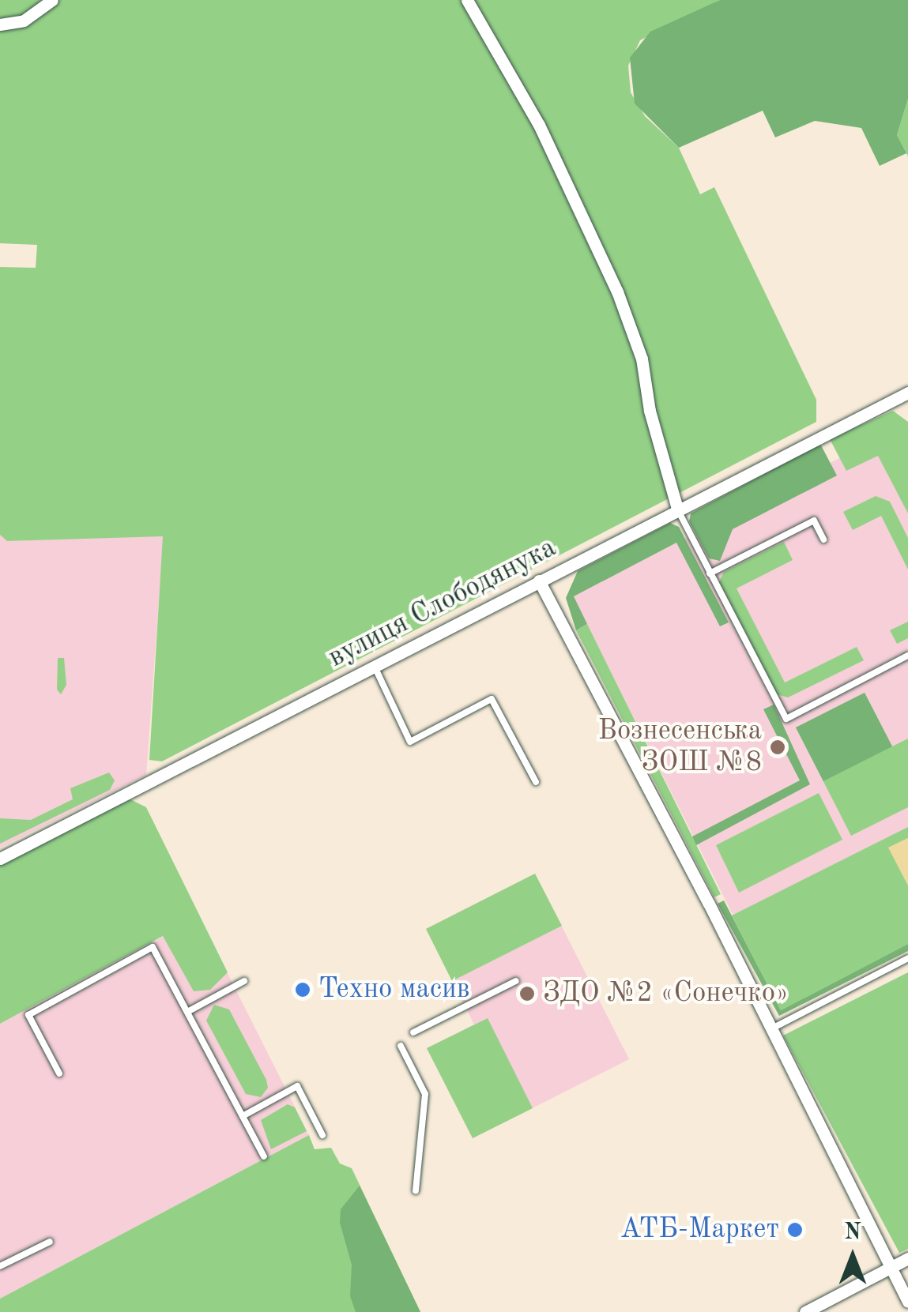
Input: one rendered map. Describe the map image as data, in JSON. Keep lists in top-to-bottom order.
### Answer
{
  "streets": {
    "street": ["вулиця Слободянука"]
  },
  "places": [
    "Вознесенська ЗОШ №8",
    "Техно масив",
    "ЗДО №2 «Сонечко»",
    "АТБ-Маркет"
  ],
  "north": "top"
}
